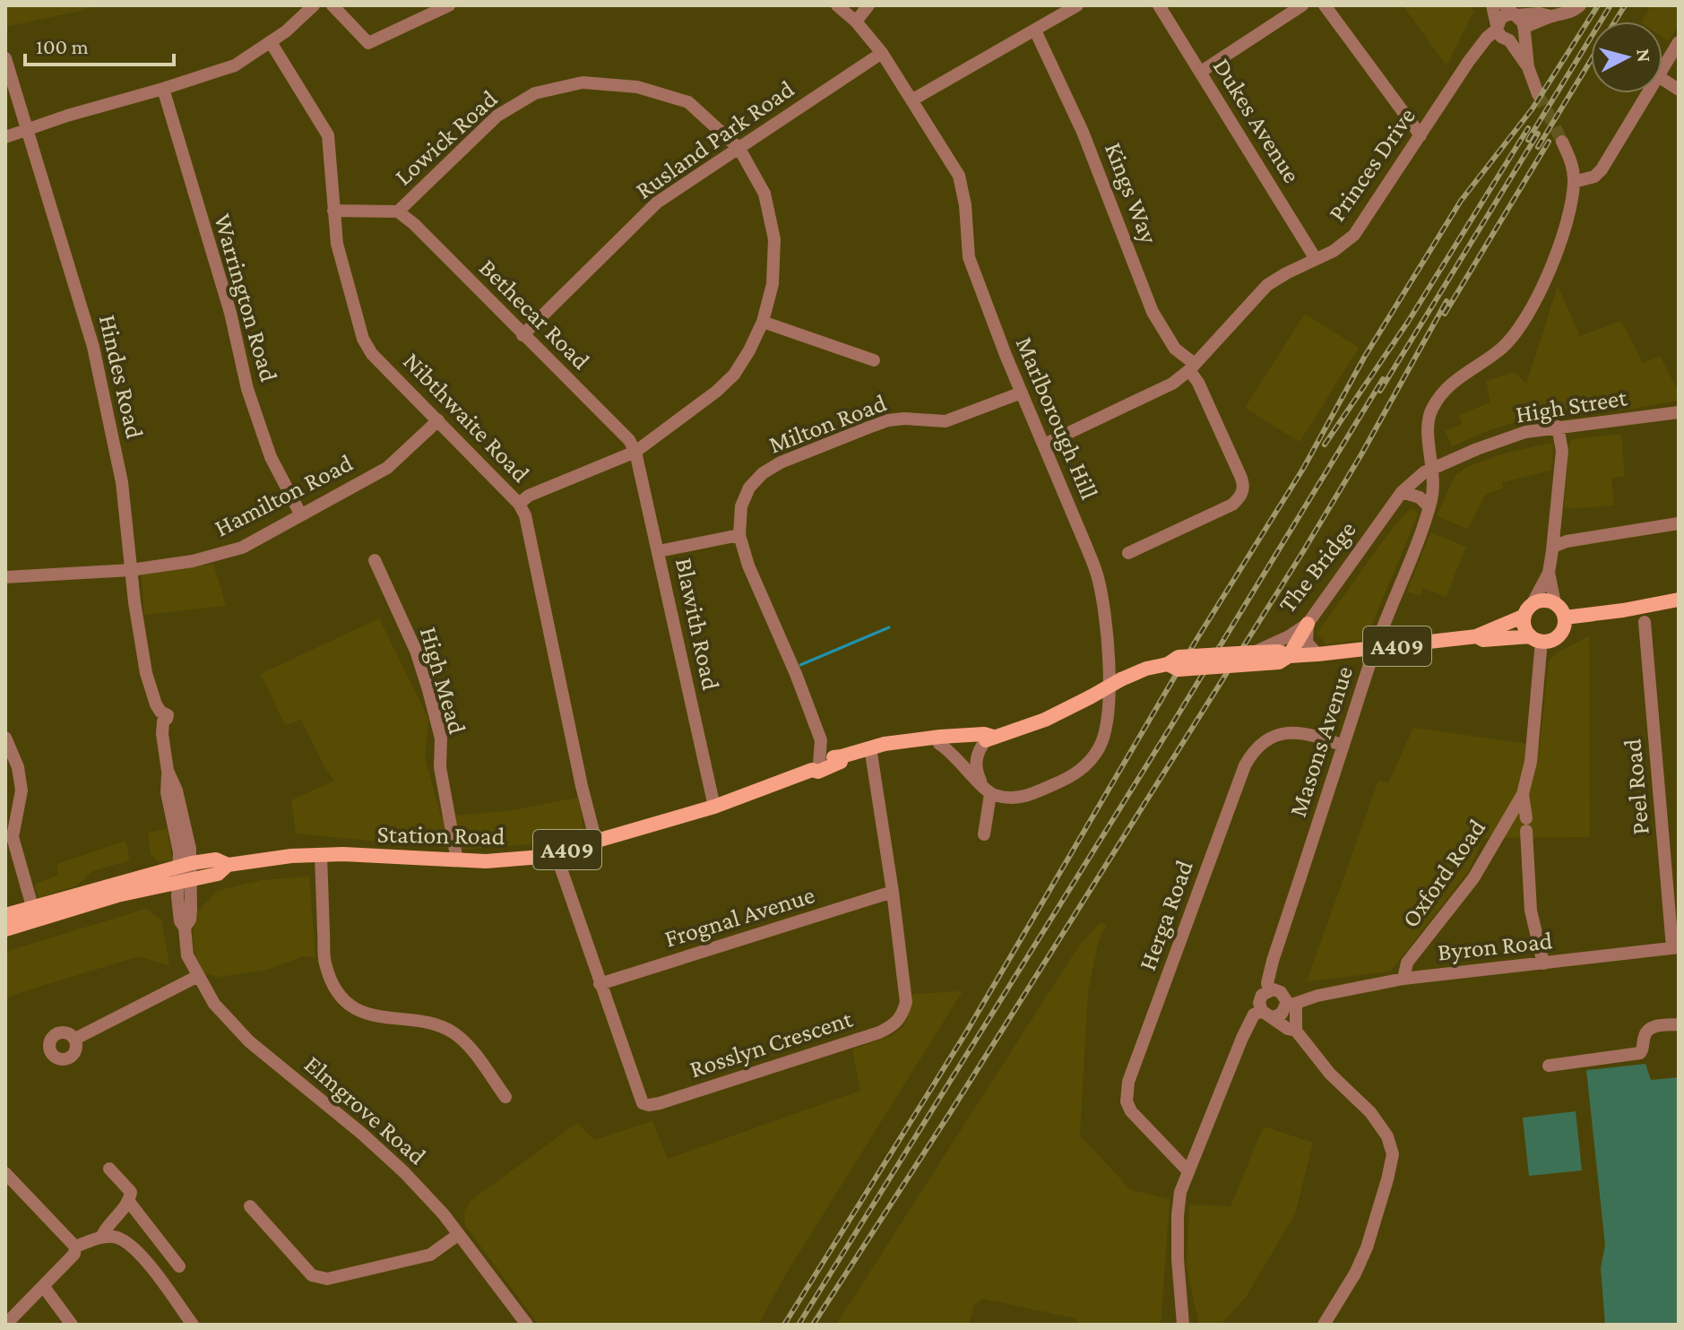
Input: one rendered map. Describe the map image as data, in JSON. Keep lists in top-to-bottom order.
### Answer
{
  "streets": {
    "main road": ["The Bridge", "A409", "Station Road"],
    "street": [
      "Dukes Avenue",
      "Lowick Road",
      "Rusland Park Road",
      "Princes Drive",
      "Kings Way",
      "Warrington Road",
      "Bethecar Road",
      "Hindes Road",
      "High Street",
      "Nibthwaite Road",
      "Marlborough Hill",
      "Milton Road",
      "Hamilton Road",
      "Blawith Road",
      "High Mead",
      "Masons Avenue",
      "Peel Road",
      "Oxford Road",
      "Herga Road",
      "Frognal Avenue",
      "Byron Road",
      "Rosslyn Crescent",
      "Elmgrove Road"
    ]
  },
  "crossings": [
    ["Dukes Avenue", "Princes Drive"],
    ["Lowick Road", "Rusland Park Road"],
    ["Lowick Road", "Bethecar Road"],
    ["Lowick Road", "Nibthwaite Road"],
    ["Lowick Road", "Blawith Road"],
    ["Rusland Park Road", "Bethecar Road"],
    ["Rusland Park Road", "Marlborough Hill"],
    ["Princes Drive", "Kings Way"],
    ["Princes Drive", "Marlborough Hill"],
    ["Warrington Road", "Hamilton Road"],
    ["Bethecar Road", "Blawith Road"],
    ["Hindes Road", "Hamilton Road"],
    ["Hindes Road", "Station Road"],
    ["Hindes Road", "Elmgrove Road"],
    ["High Street", "The Bridge"],
    ["High Street", "Masons Avenue"],
    ["Nibthwaite Road", "Hamilton Road"],
    ["Nibthwaite Road", "Station Road"],
    ["Marlborough Hill", "Milton Road"],
    ["Milton Road", "Station Road"],
    ["The Bridge", "A409"],
    ["The Bridge", "Masons Avenue"],
    ["Blawith Road", "Station Road"],
    ["A409", "Station Road"],
    ["High Mead", "Station Road"],
    ["Masons Avenue", "Herga Road"],
    ["Masons Avenue", "Byron Road"],
    ["Peel Road", "Byron Road"],
    ["Station Road", "Rosslyn Crescent"],
    ["Station Road", "Elmgrove Road"],
    ["Oxford Road", "Byron Road"],
    ["Frognal Avenue", "Rosslyn Crescent"]
  ],
  "scale_bar": "100 m",
  "north": "right"
}
